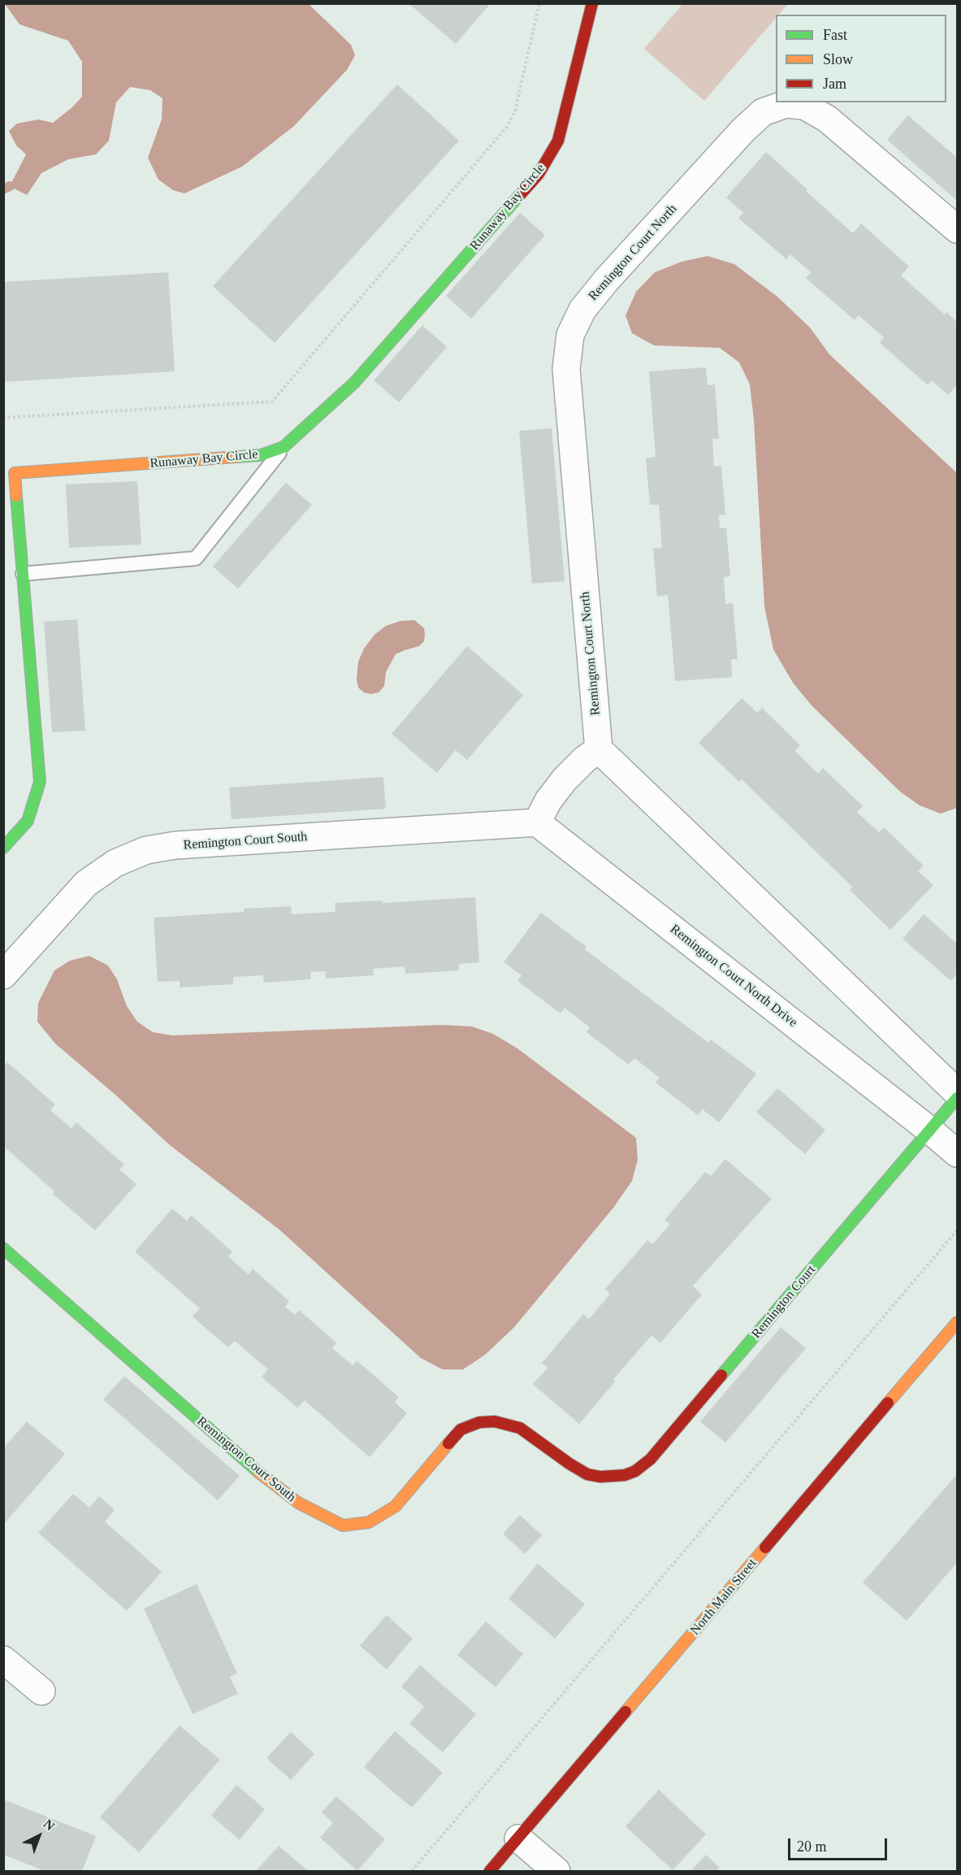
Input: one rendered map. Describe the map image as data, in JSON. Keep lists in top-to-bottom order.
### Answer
{
  "streets": {
    "street": [
      "Runaway Bay Circle",
      "Remington Court North",
      "Remington Court South",
      "Remington Court North Drive",
      "Remington Court",
      "North Main Street"
    ]
  },
  "crossings": [
    ["Remington Court South", "Remington Court North Drive"],
    ["Remington Court South", "Remington Court"],
    ["Remington Court North Drive", "Remington Court"]
  ],
  "legend": ["Fast", "Slow", "Jam"],
  "scale_bar": "20 m",
  "north": "top right"
}
